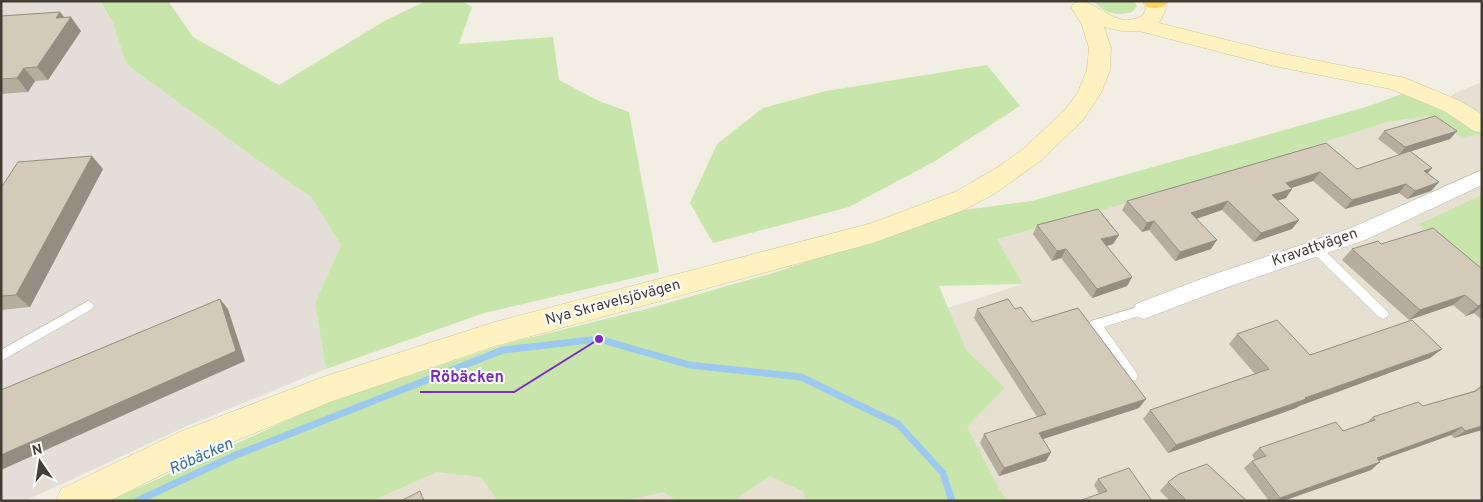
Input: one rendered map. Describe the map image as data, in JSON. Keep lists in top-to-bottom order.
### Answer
{
  "streets": {
    "main road": ["Nya Skravelsjövägen"],
    "street": ["Kravattvägen"]
  },
  "water": ["Röbäcken"],
  "places": ["Röbäcken"],
  "north": "top"
}
